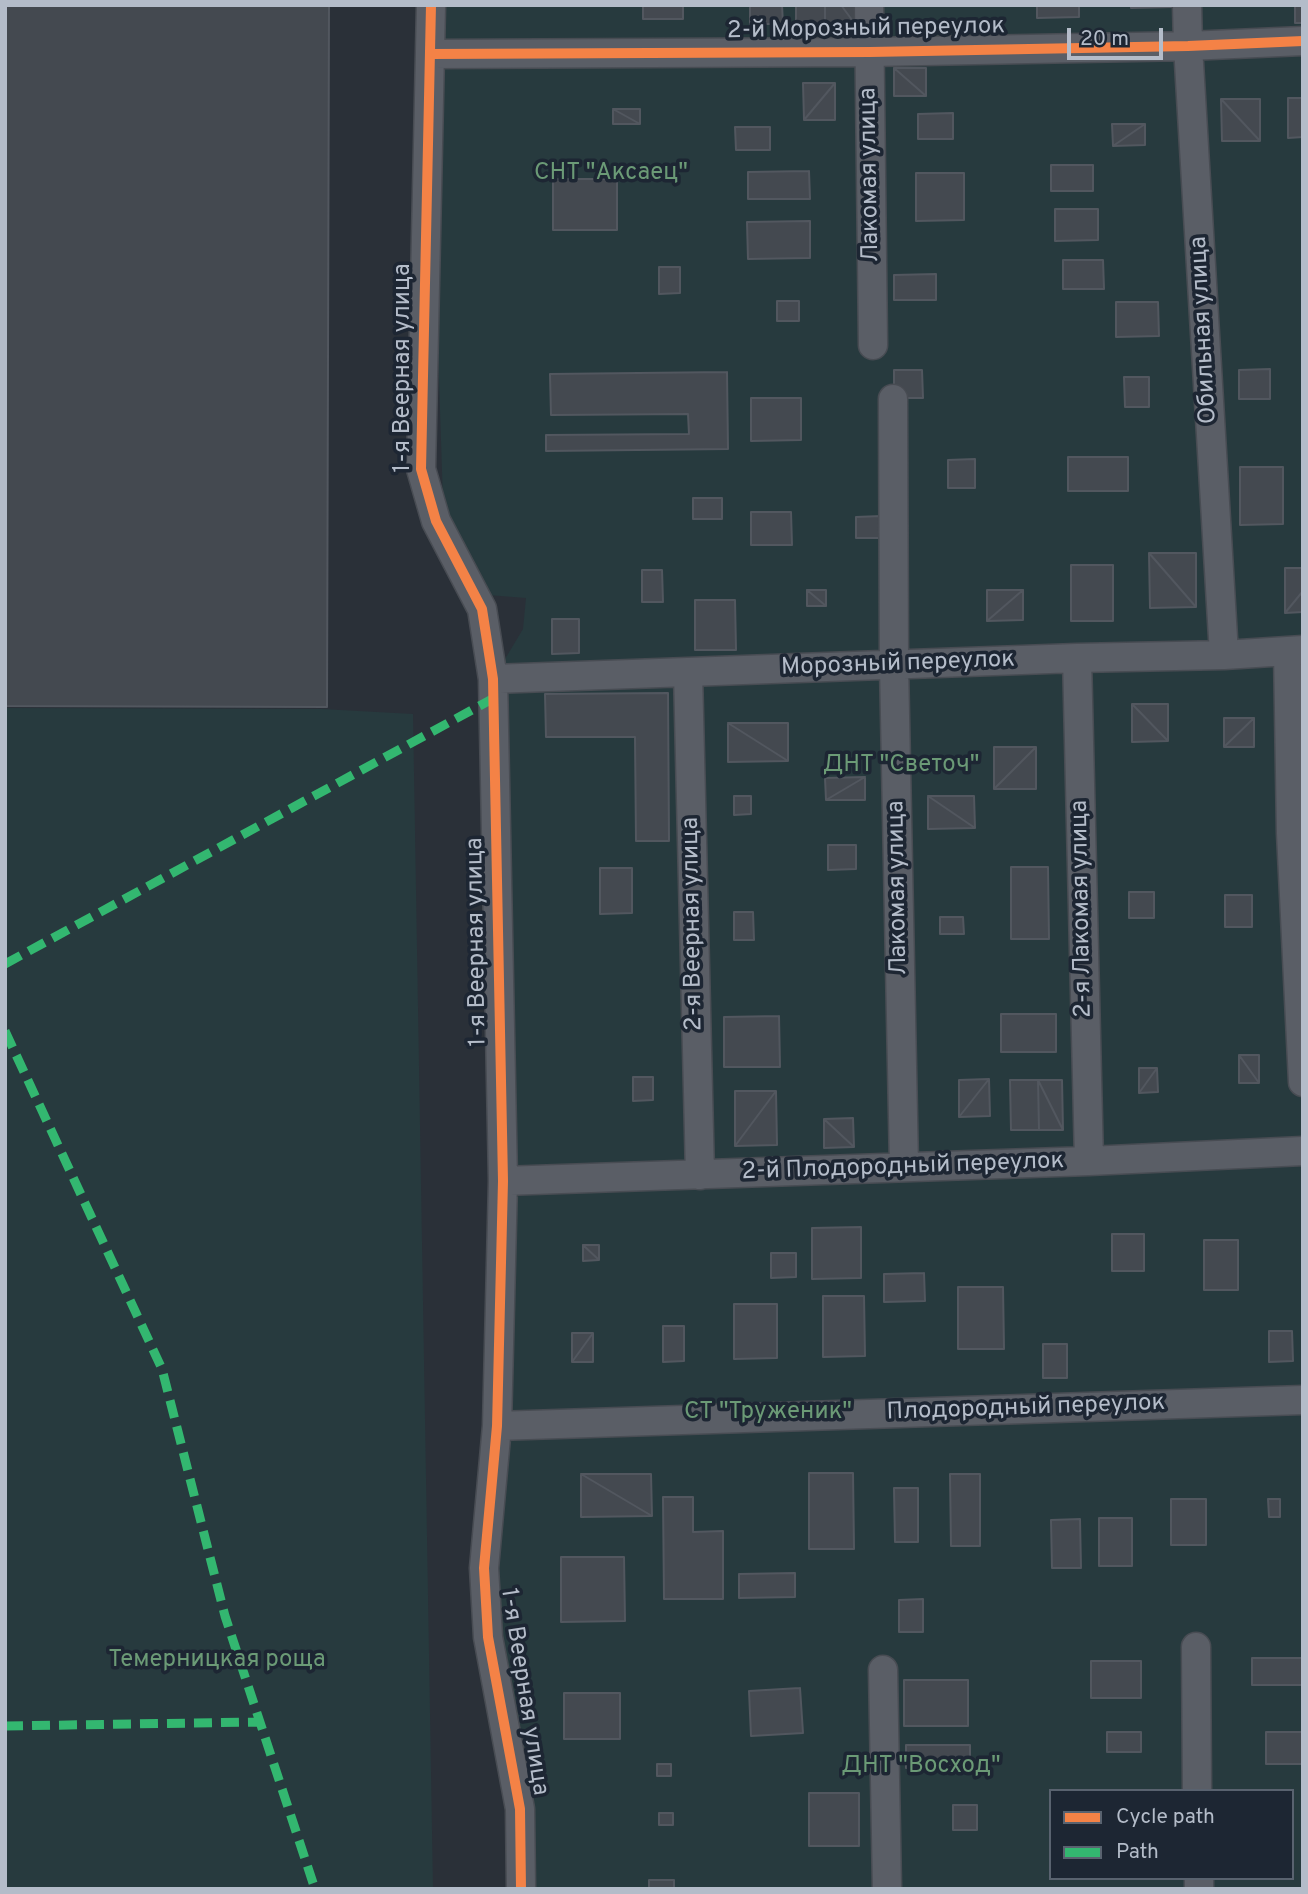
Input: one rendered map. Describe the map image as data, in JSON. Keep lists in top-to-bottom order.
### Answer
{
  "streets": {
    "street": [
      "2-й Морозный переулок",
      "Лакомая улица",
      "Обильная улица",
      "1-я Веерная улица",
      "Морозный переулок",
      "2-я Лакомая улица",
      "2-я Веерная улица",
      "2-й Плодородный переулок",
      "Плодородный переулок"
    ]
  },
  "crossings": [
    ["2-й Морозный переулок", "Лакомая улица"],
    ["2-й Морозный переулок", "Обильная улица"],
    ["2-й Морозный переулок", "1-я Веерная улица"],
    ["Лакомая улица", "Морозный переулок"],
    ["Лакомая улица", "2-й Плодородный переулок"],
    ["Обильная улица", "Морозный переулок"],
    ["1-я Веерная улица", "Морозный переулок"],
    ["1-я Веерная улица", "2-й Плодородный переулок"],
    ["1-я Веерная улица", "Плодородный переулок"],
    ["Морозный переулок", "2-я Лакомая улица"],
    ["Морозный переулок", "2-я Веерная улица"],
    ["2-я Лакомая улица", "2-й Плодородный переулок"],
    ["2-я Веерная улица", "2-й Плодородный переулок"]
  ],
  "parks": [
    "СНТ \"Аксаец\"",
    "ДНТ \"Светоч\"",
    "СТ \"Труженик\"",
    "Темерницкая роща",
    "ДНТ \"Восход\""
  ],
  "legend": ["Cycle path", "Path"],
  "scale_bar": "20 m"
}
